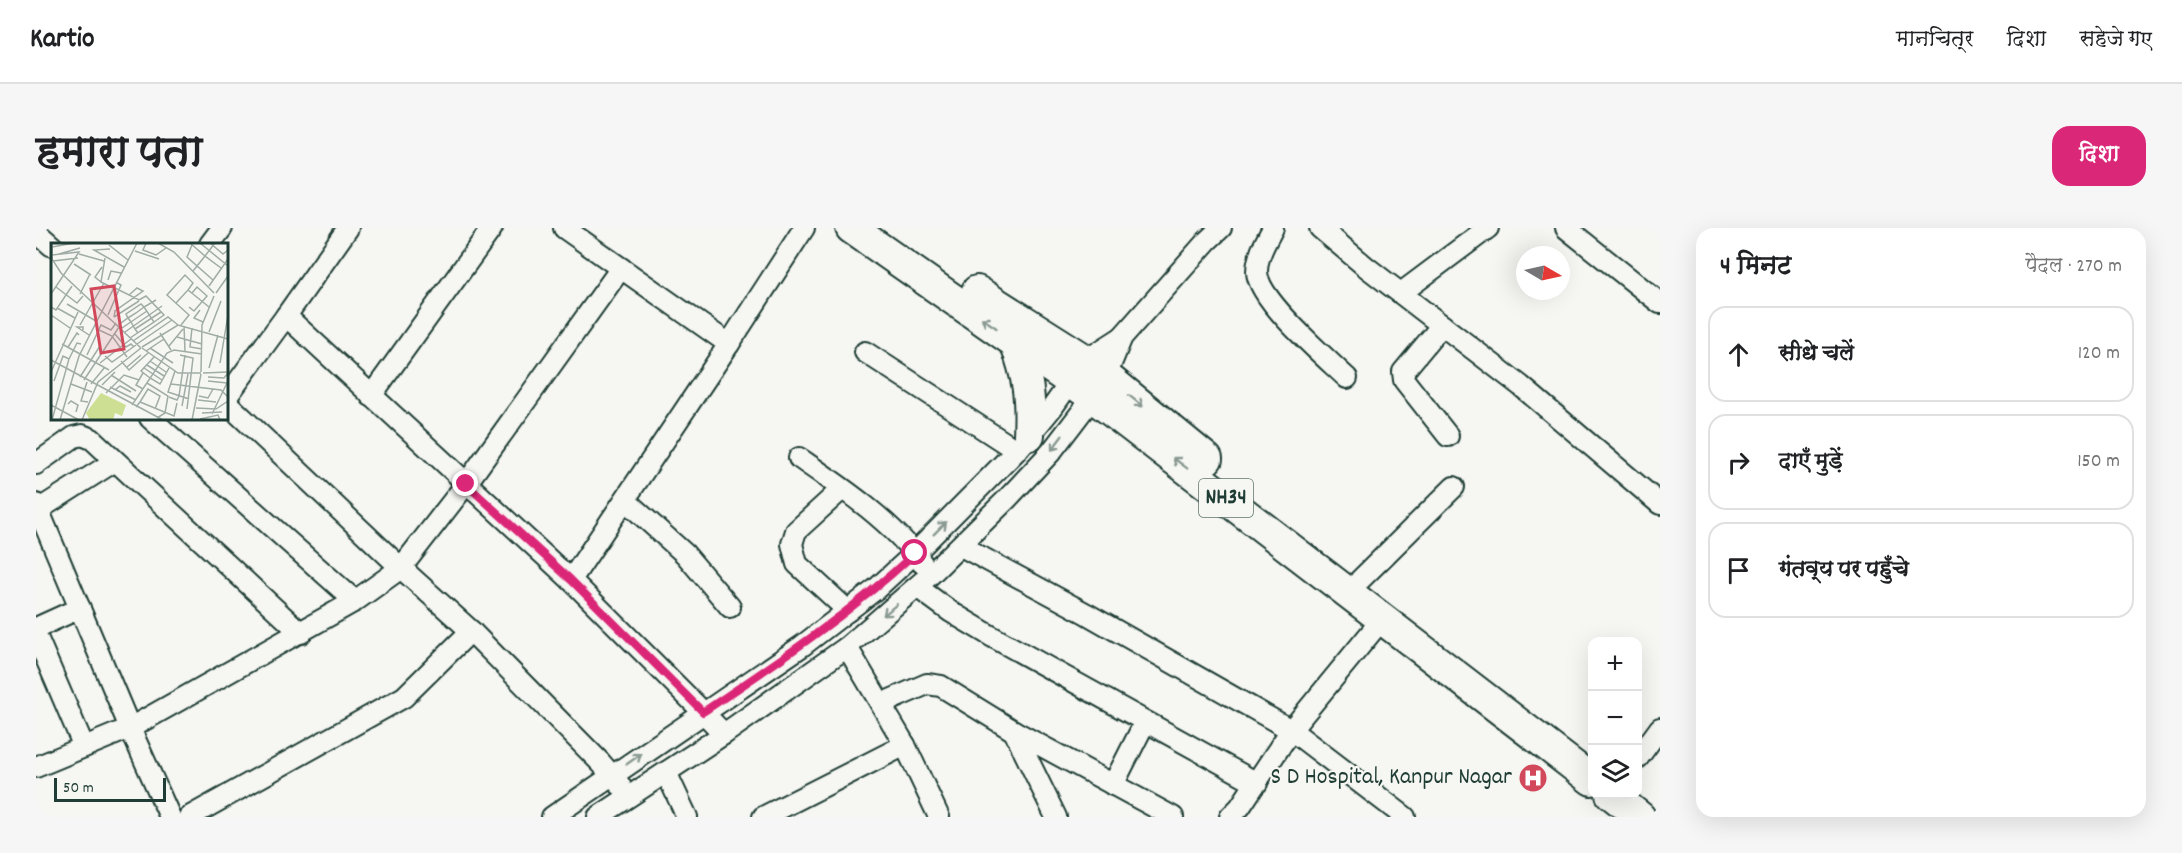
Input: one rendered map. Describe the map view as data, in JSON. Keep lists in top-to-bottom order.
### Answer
{
  "streets": {
    "highway": ["NH34"]
  },
  "places": {
    "hospital": ["S D Hospital, Kanpur Nagar"]
  },
  "scale_bar": "50 m",
  "north": "right",
  "page": {
    "header": "Kartio",
    "nav": ["मानचित्र", "दिशा", "सहेजे गए"],
    "title": "हमारा पता",
    "buttons": "दिशा",
    "heading": ["4 मिनट", "पैदल · 270 m"],
    "list": [
      ["सीधे चलें", "120 m"],
      ["दाएँ मुड़ें", "150 m"],
      "गंतव्य पर पहुँचे"
    ],
    "map_buttons": ["+", "−"],
    "scale": "50 m"
  }
}
